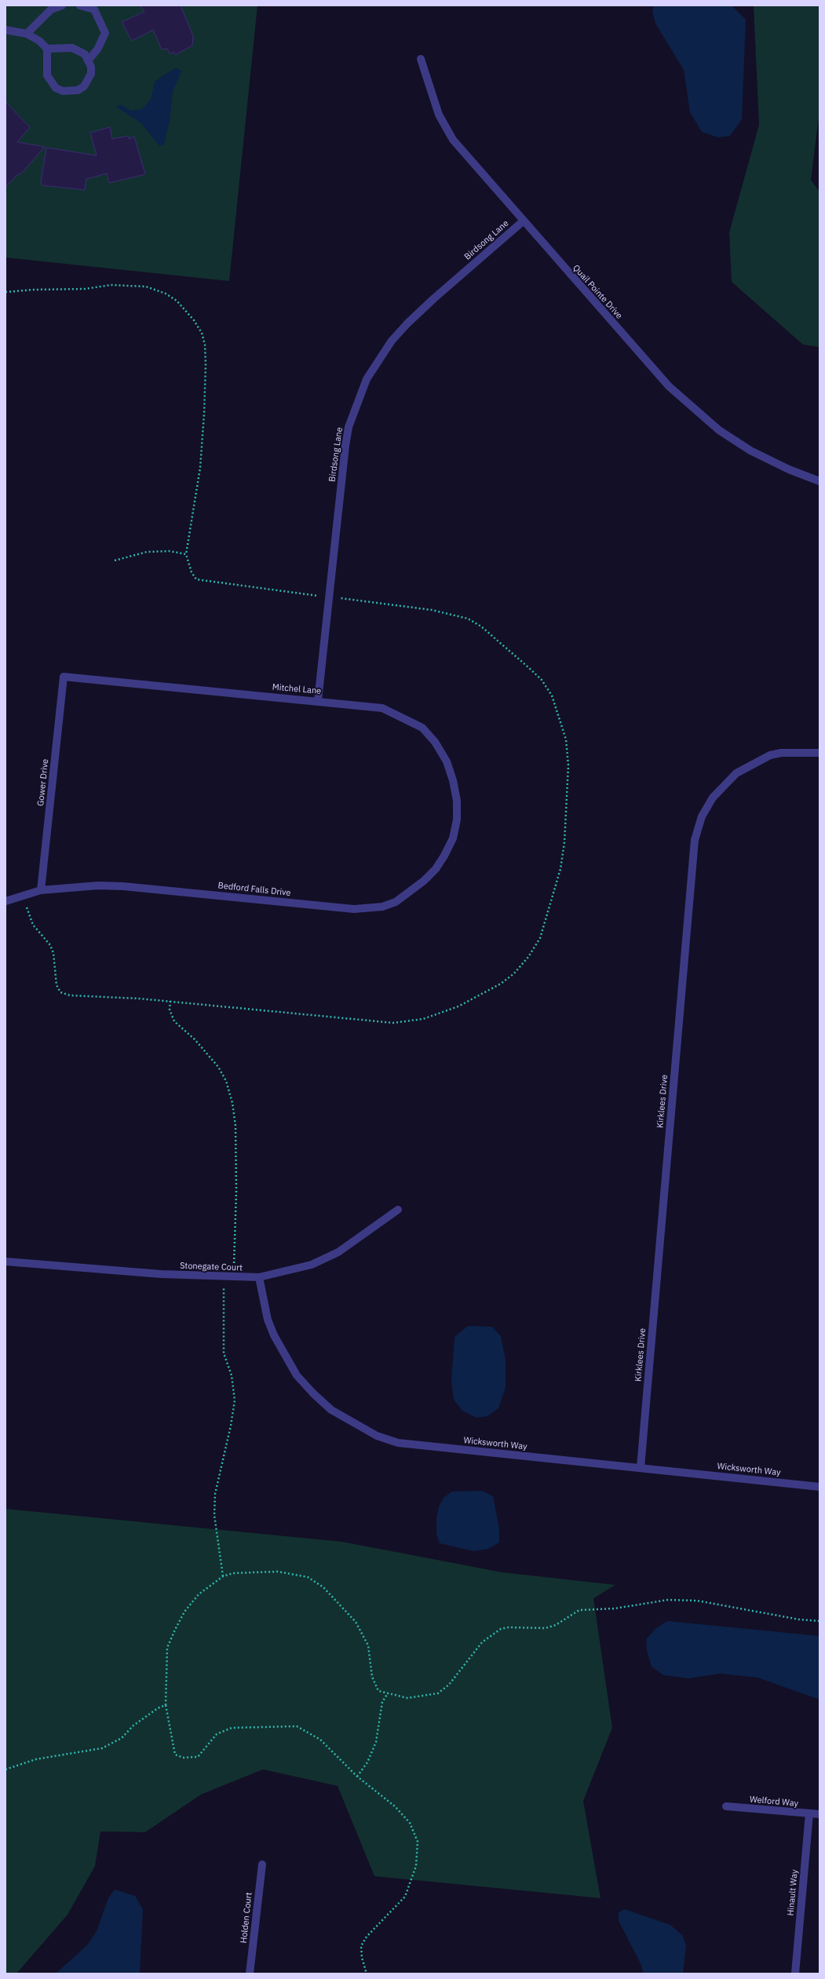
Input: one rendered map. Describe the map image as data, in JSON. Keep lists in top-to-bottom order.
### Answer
{
  "streets": {
    "street": [
      "Birdsong Lane",
      "Quail Pointe Drive",
      "Mitchel Lane",
      "Gower Drive",
      "Bedford Falls Drive",
      "Kirklees Drive",
      "Stonegate Court",
      "Wicksworth Way",
      "Welford Way",
      "Hinault Way",
      "Holden Court"
    ]
  },
  "crossings": [
    ["Birdsong Lane", "Quail Pointe Drive"],
    ["Birdsong Lane", "Mitchel Lane"],
    ["Mitchel Lane", "Gower Drive"],
    ["Mitchel Lane", "Bedford Falls Drive"],
    ["Gower Drive", "Bedford Falls Drive"],
    ["Kirklees Drive", "Wicksworth Way"],
    ["Stonegate Court", "Wicksworth Way"],
    ["Welford Way", "Hinault Way"]
  ]
}
